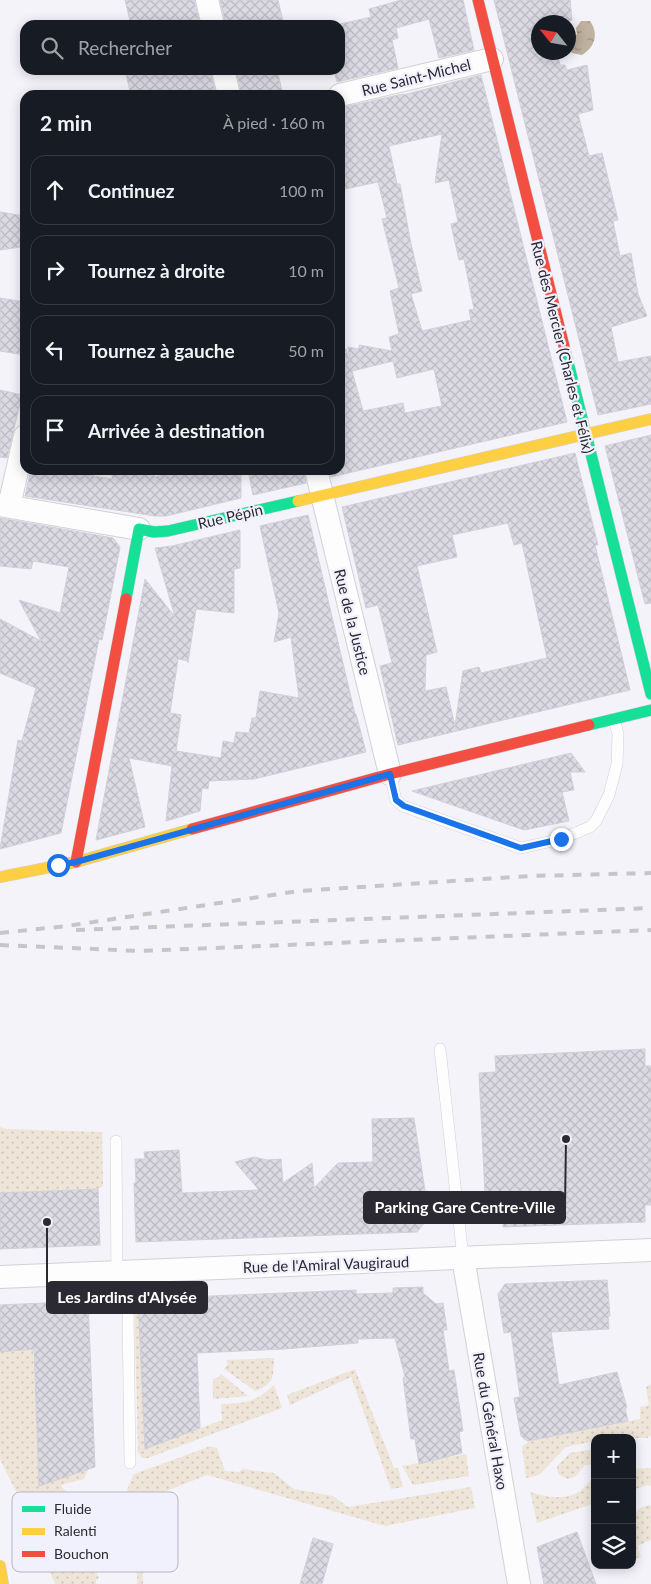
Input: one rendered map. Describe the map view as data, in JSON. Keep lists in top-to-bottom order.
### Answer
{
  "streets": {
    "street": [
      "Rue Saint-Michel",
      "Rue des Mercier (Charles et Félix)",
      "Rue Pépin",
      "Rue de la Justice",
      "Rue de l'Amiral Vaugiraud",
      "Rue du Général Haxo"
    ]
  },
  "crossings": [
    ["Rue Saint-Michel", "Rue des Mercier (Charles et Félix)"],
    ["Rue des Mercier (Charles et Félix)", "Rue Pépin"],
    ["Rue Pépin", "Rue de la Justice"],
    ["Rue de l'Amiral Vaugiraud", "Rue du Général Haxo"]
  ],
  "places": ["Parking Gare Centre-Ville", "Les Jardins d'Alysée"],
  "legend": ["Fluide", "Ralenti", "Bouchon"],
  "north": "top left",
  "page": {
    "search": "Rechercher",
    "heading": ["2 min", "À pied · 160 m"],
    "list": [
      ["Continuez", "100 m"],
      ["Tournez à droite", "10 m"],
      ["Tournez à gauche", "50 m"],
      "Arrivée à destination"
    ],
    "map_buttons": ["+", "−"]
  }
}
